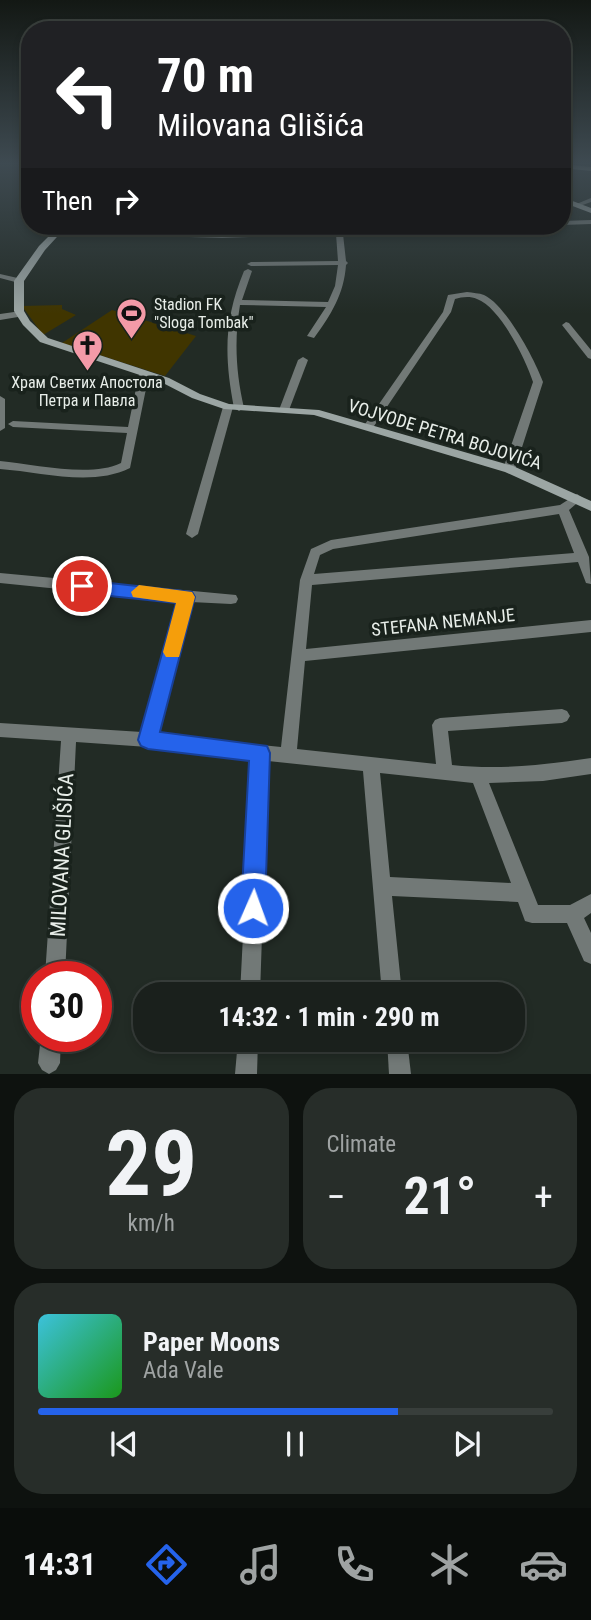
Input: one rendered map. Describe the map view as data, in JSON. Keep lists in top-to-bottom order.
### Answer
{
  "streets": {
    "street": ["VOJVODE PETRA BOJOVIĆA", "STEFANA NEMANJE", "MILOVANA GLIŠIĆA"]
  },
  "places": {
    "sports": ["Stadion FK \"Sloga Tombak\""],
    "church": ["Храм Светих Апостола Петра и Павла"]
  },
  "page": {
    "turn": ["70 m", "Milovana Glišića"],
    "then": "Then",
    "limit": "30",
    "trip": "14:32 · 1 min · 290 m",
    "tile": [
      ["29", "km/h"],
      "Climate"
    ],
    "heat": ["−", "21°", "+"],
    "song": ["Paper Moons", "Ada Vale"],
    "tabs": "14:31"
  }
}
